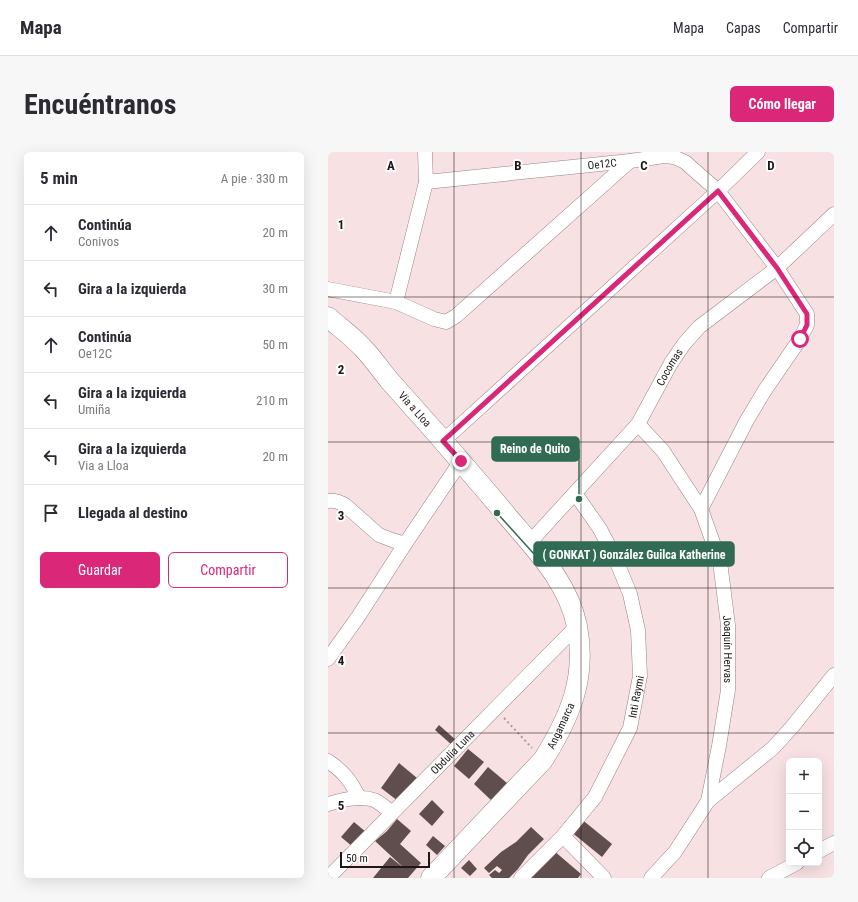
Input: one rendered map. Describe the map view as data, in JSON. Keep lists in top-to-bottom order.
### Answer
{
  "streets": {
    "street": [
      "Oe12C",
      "Cocomas",
      "Via a Lloa",
      "Joaquín Hervas",
      "Inti Raymi",
      "Angamarca",
      "Obdulia Luna"
    ]
  },
  "crossings": [
    ["Oe12C", "Cocomas"],
    ["Oe12C", "Joaquín Hervas"],
    ["Cocomas", "Via a Lloa"],
    ["Cocomas", "Joaquín Hervas"],
    ["Cocomas", "Inti Raymi"],
    ["Cocomas", "Angamarca"],
    ["Via a Lloa", "Angamarca"],
    ["Angamarca", "Obdulia Luna"]
  ],
  "places": ["Reino de Quito", "( GONKAT ) González Guilca Katherine"],
  "scale_bar": "50 m",
  "page": {
    "header": "Mapa",
    "nav": ["Mapa", "Capas", "Compartir"],
    "buttons": [
      "Cómo llegar",
      ["Guardar", "Compartir"]
    ],
    "title": "Encuéntranos",
    "heading": ["5 min", "A pie · 330 m"],
    "list": [
      ["Continúa", "Conivos", "20 m"],
      ["Gira a la izquierda", "30 m"],
      ["Continúa", "Oe12C", "50 m"],
      ["Gira a la izquierda", "Umiña", "210 m"],
      ["Gira a la izquierda", "Via a Lloa", "20 m"],
      "Llegada al destino"
    ],
    "map_buttons": ["+", "−"],
    "scale": "50 m"
  },
  "grid": {
    "columns": [
      "A",
      "B",
      "C",
      "D"
    ],
    "rows": [
      "1",
      "2",
      "3",
      "4",
      "5"
    ]
  }
}
